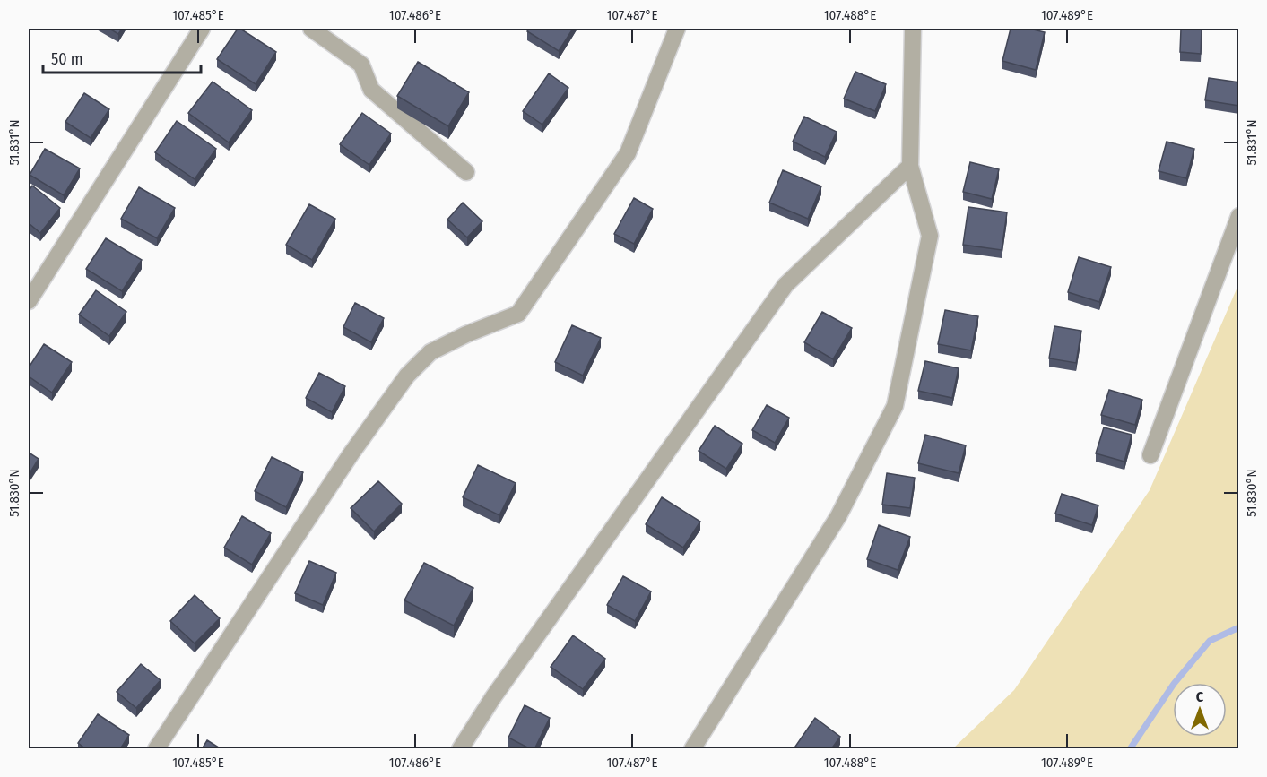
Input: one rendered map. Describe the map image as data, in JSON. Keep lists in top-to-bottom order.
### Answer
{
  "scale_bar": "50 m",
  "north": "top",
  "coordinates": [
    "107.485°E",
    "107.486°E",
    "107.487°E",
    "107.488°E",
    "107.489°E",
    "51.831°N",
    "51.830°N"
  ]
}
